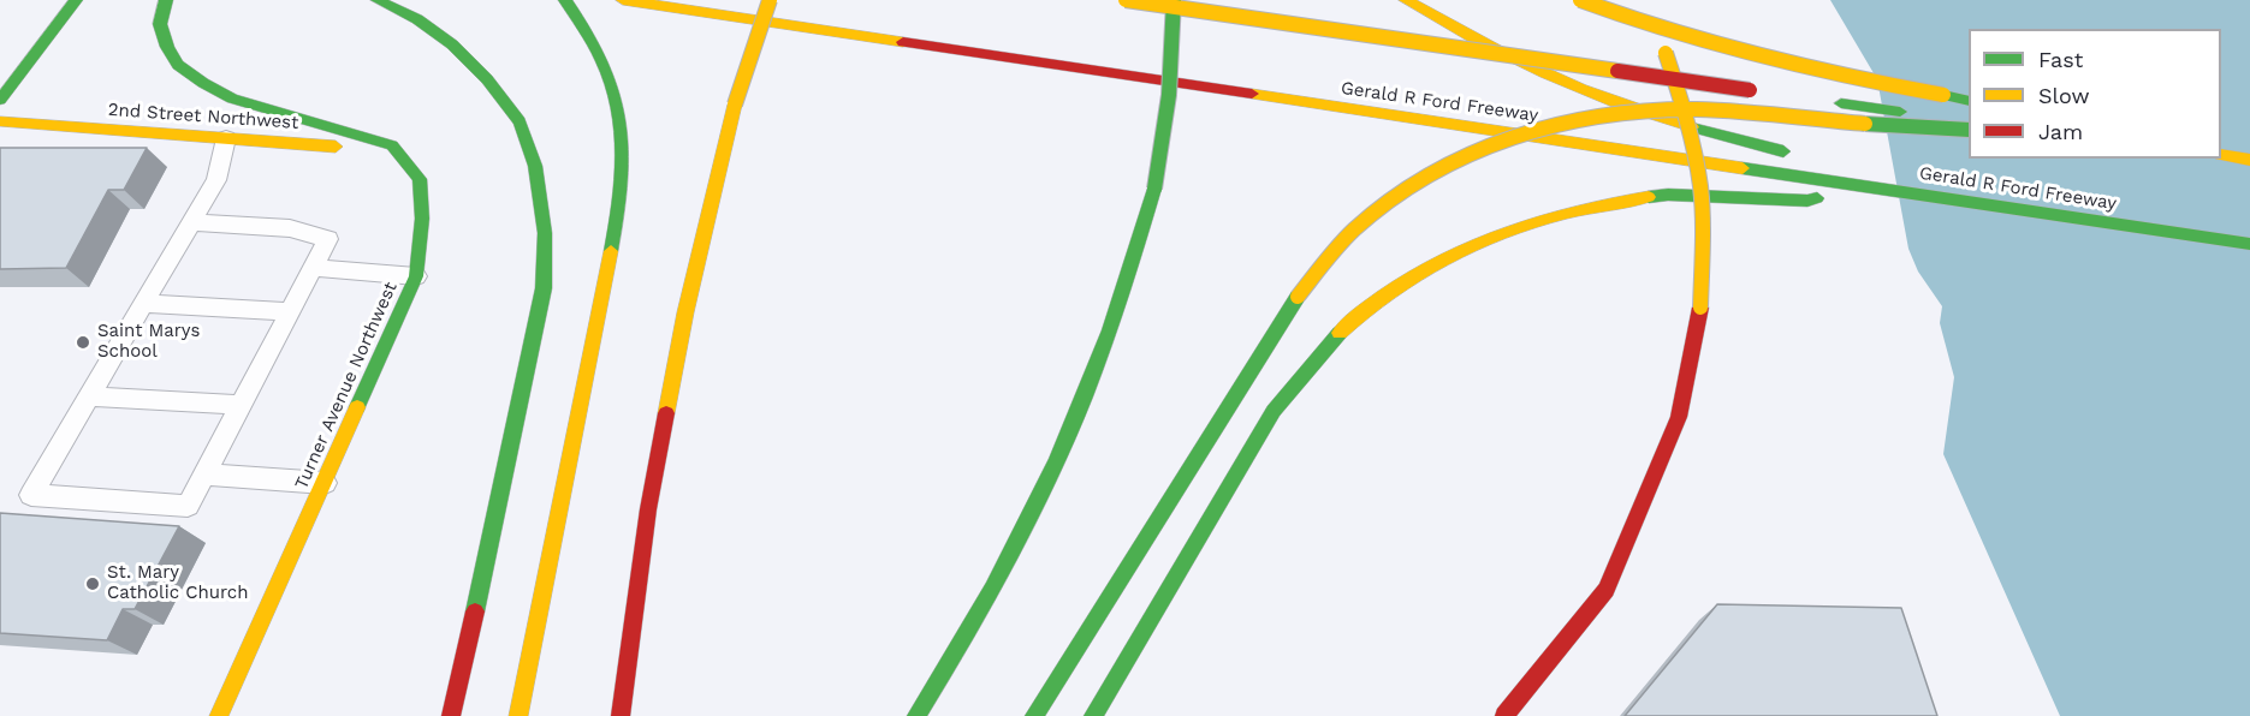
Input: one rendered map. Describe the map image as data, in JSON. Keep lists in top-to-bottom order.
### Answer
{
  "streets": {
    "main road": ["Gerald R Ford Freeway", "2nd Street Northwest", "Turner Avenue Northwest"]
  },
  "crossings": [
    ["2nd Street Northwest", "Turner Avenue Northwest"]
  ],
  "places": ["Saint Marys School", "St. Mary Catholic Church"],
  "legend": ["Fast", "Slow", "Jam"]
}
